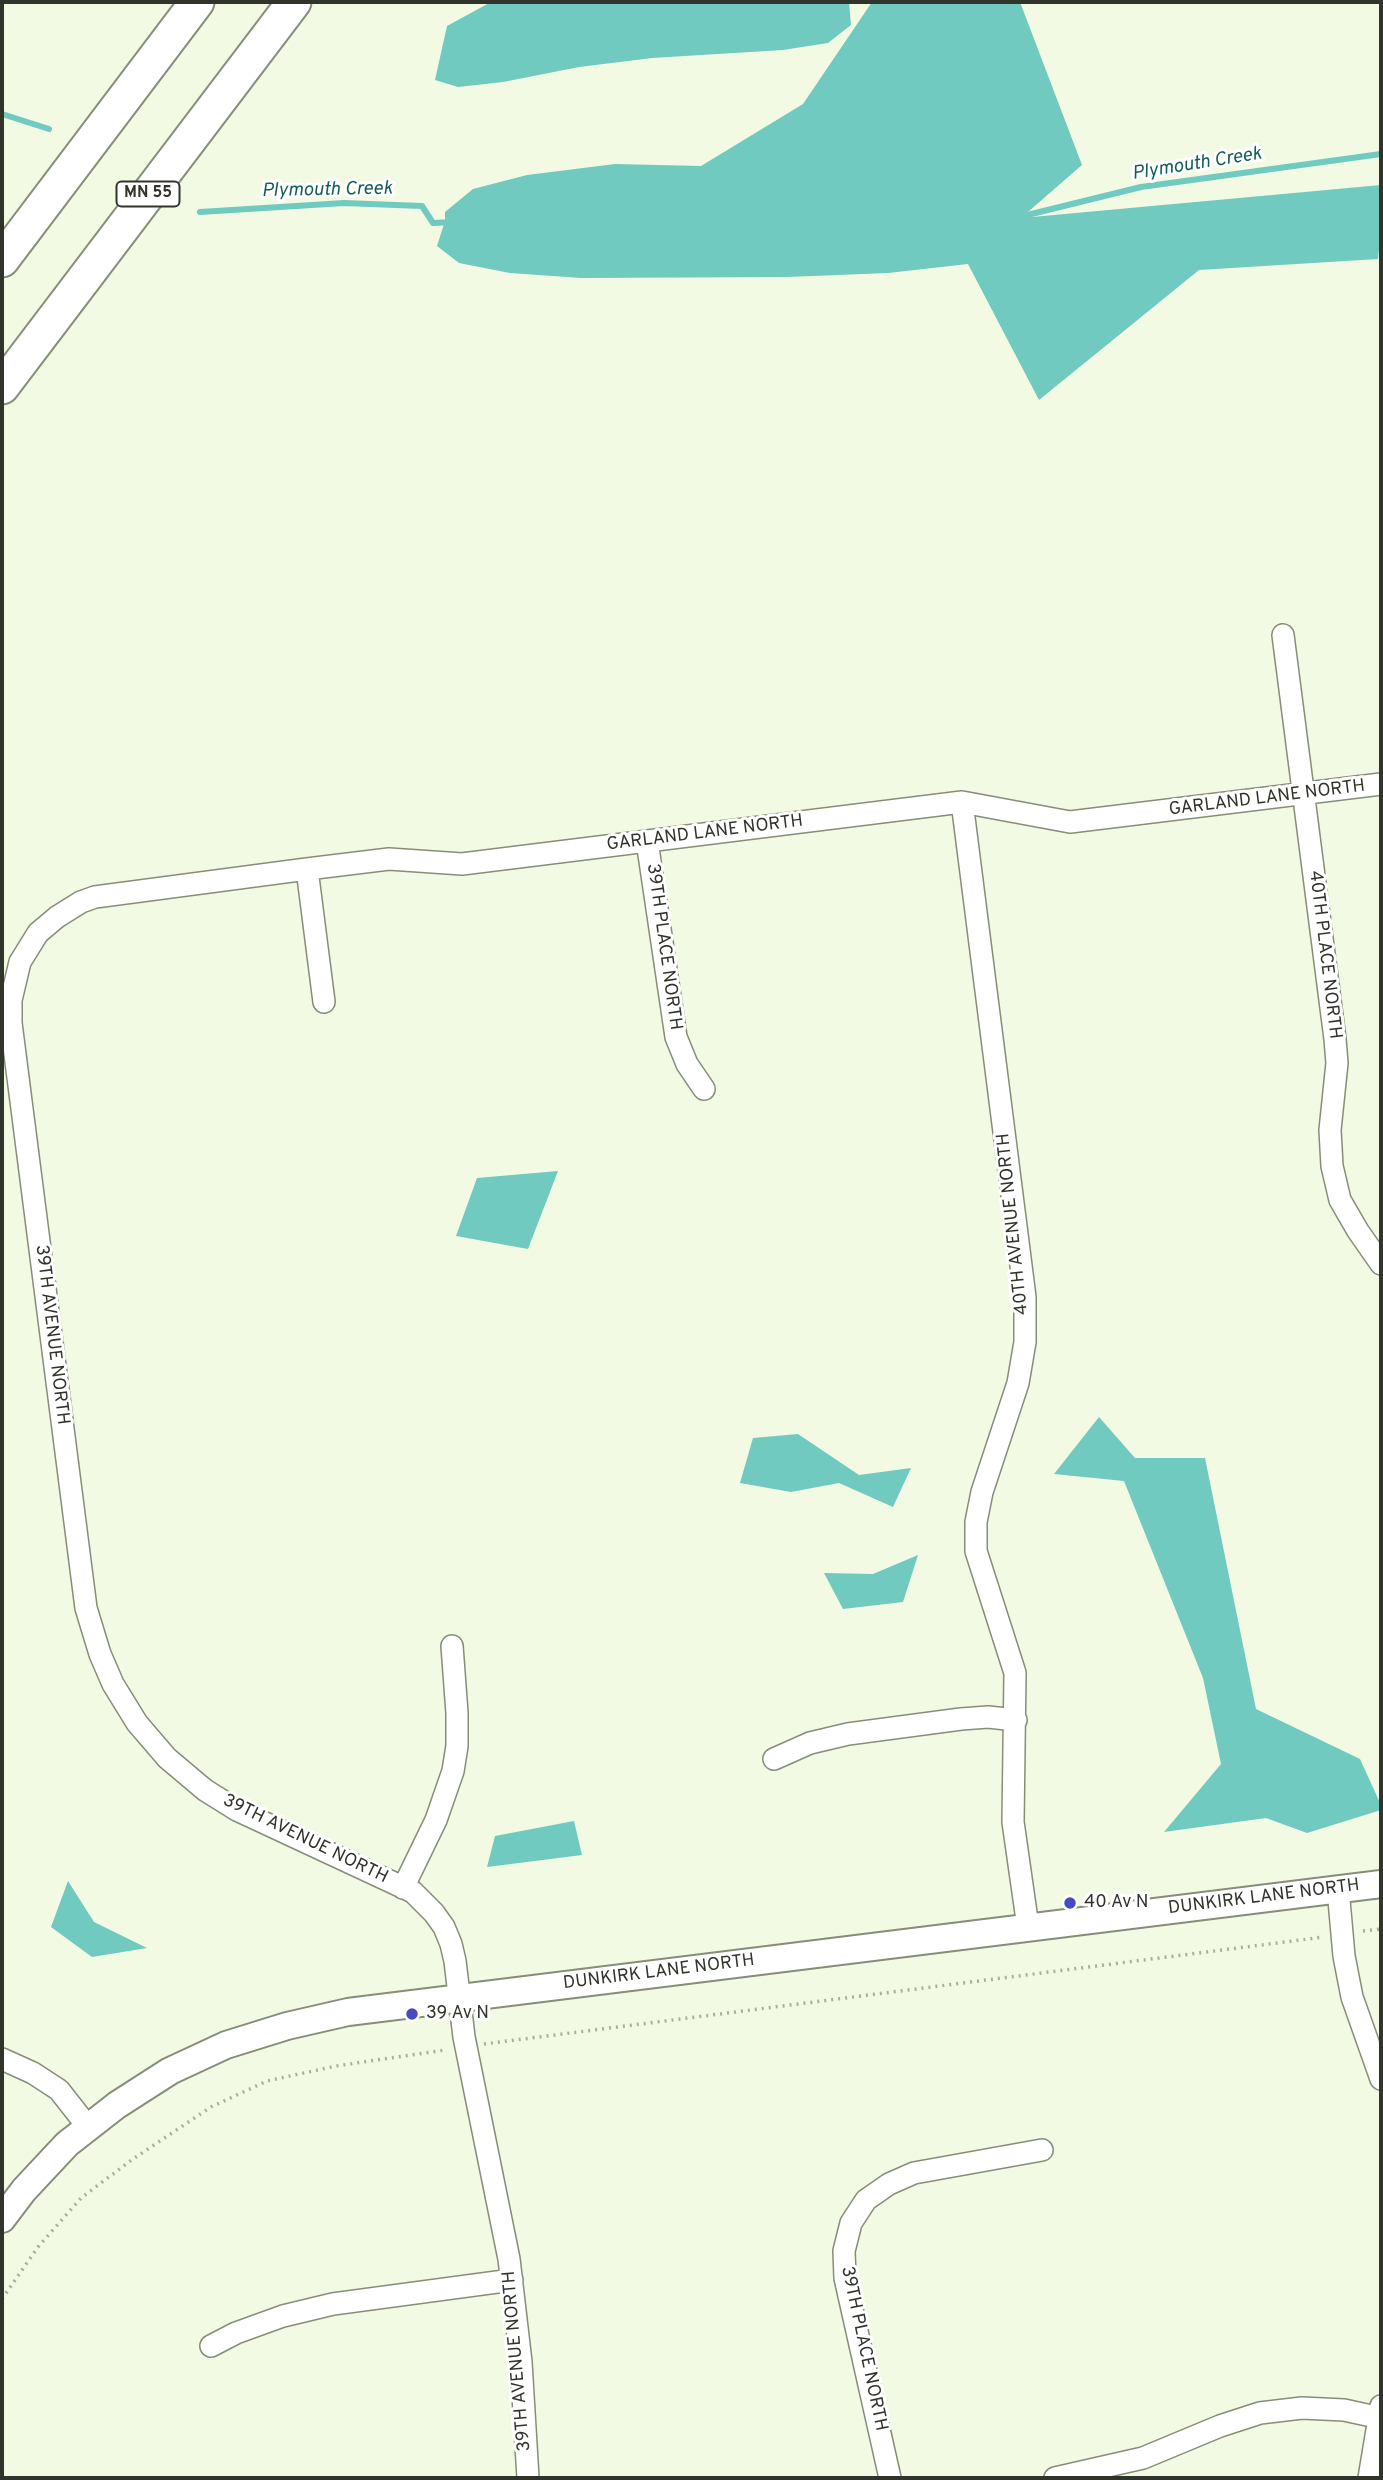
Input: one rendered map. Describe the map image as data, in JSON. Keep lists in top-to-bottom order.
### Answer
{
  "streets": {
    "main road": ["MN 55"],
    "street": [
      "GARLAND LANE NORTH",
      "39TH PLACE NORTH",
      "40TH PLACE NORTH",
      "40TH AVENUE NORTH",
      "39TH AVENUE NORTH",
      "DUNKIRK LANE NORTH"
    ]
  },
  "crossings": [
    ["GARLAND LANE NORTH", "39TH PLACE NORTH"],
    ["GARLAND LANE NORTH", "40TH PLACE NORTH"],
    ["GARLAND LANE NORTH", "40TH AVENUE NORTH"],
    ["GARLAND LANE NORTH", "39TH AVENUE NORTH"],
    ["40TH AVENUE NORTH", "DUNKIRK LANE NORTH"],
    ["39TH AVENUE NORTH", "DUNKIRK LANE NORTH"]
  ],
  "water": ["Plymouth Creek"],
  "places": ["40 Av N", "39 Av N"]
}
